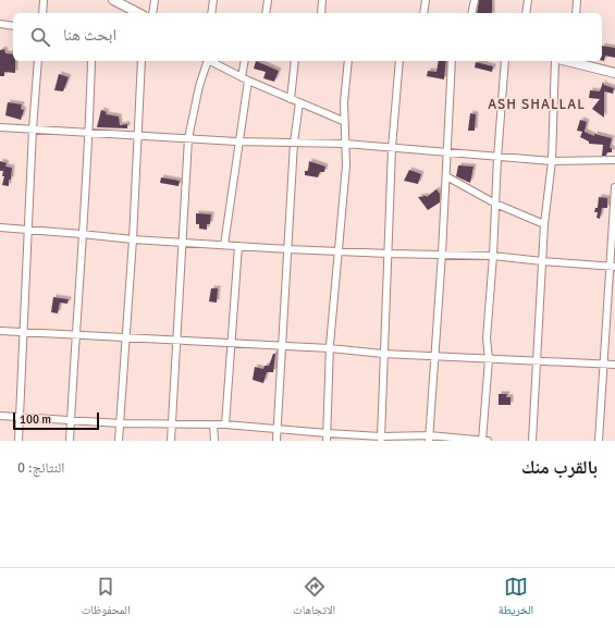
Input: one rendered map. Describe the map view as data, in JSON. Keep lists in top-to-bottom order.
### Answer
{
  "districts": ["ASH SHALLAL"],
  "scale_bar": "100 m",
  "page": {
    "search": "ابحث هنا",
    "scale": "100 m",
    "heading": ["بالقرب منك", "النتائج: 0"],
    "nav": ["الخريطة", "الاتجاهات", "المحفوظات"]
  }
}
